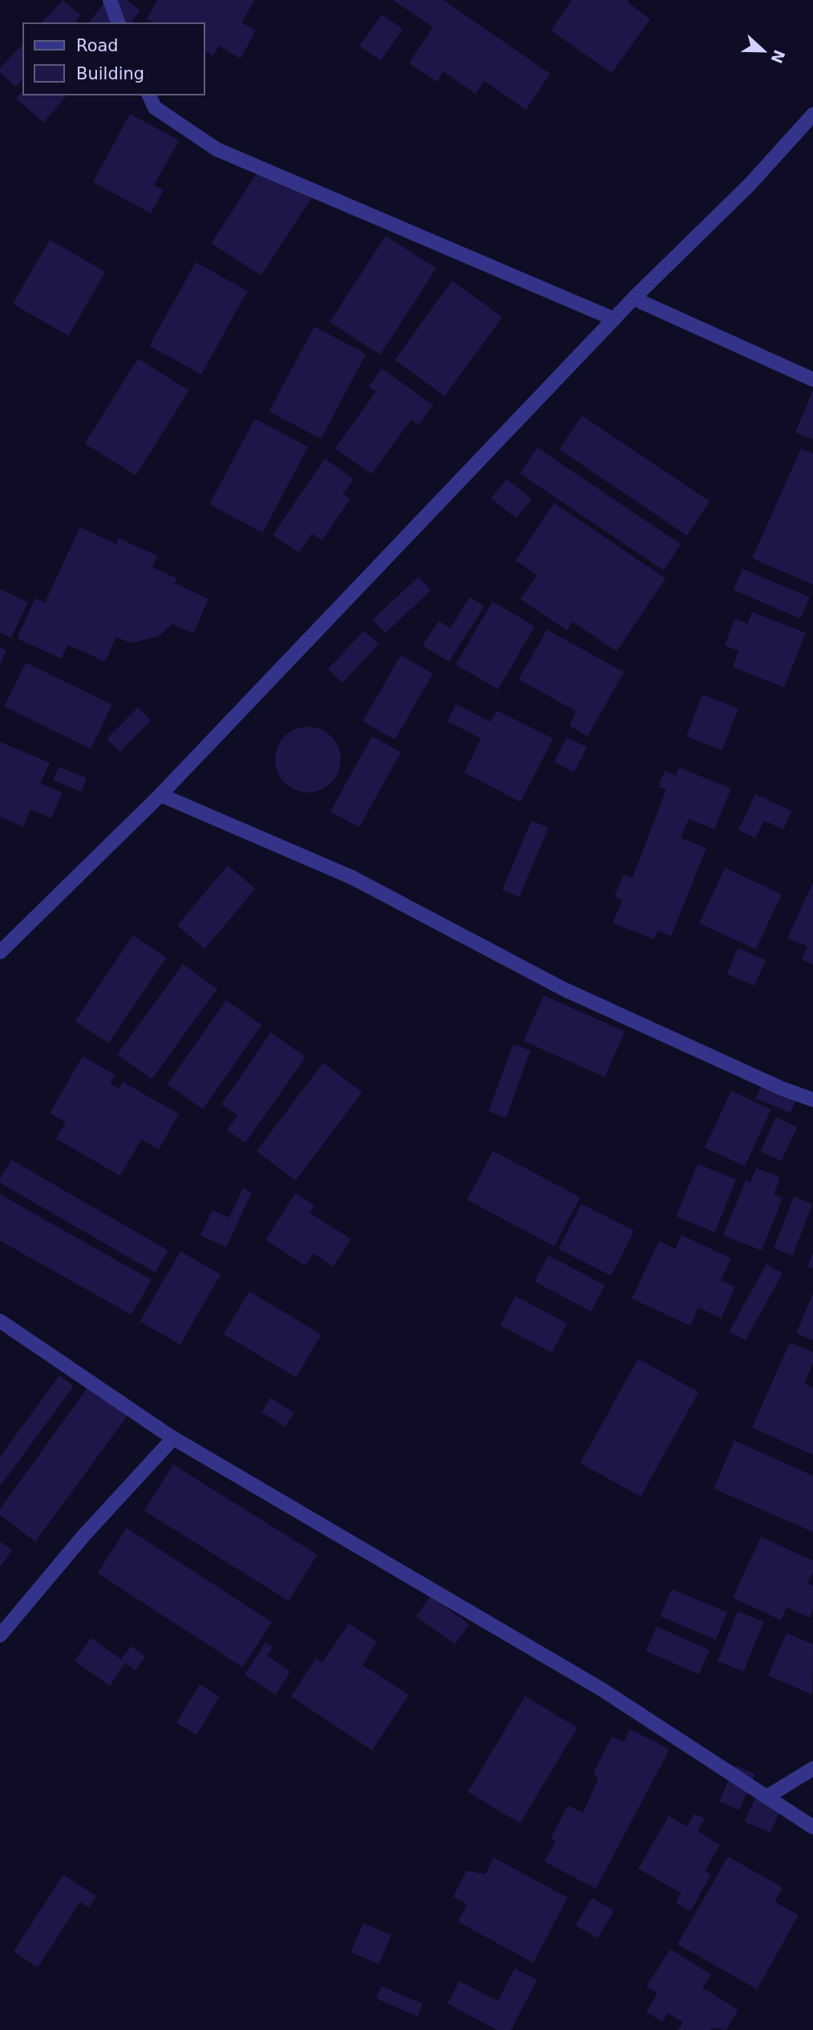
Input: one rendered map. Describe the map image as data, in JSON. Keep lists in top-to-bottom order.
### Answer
{
  "legend": ["Road", "Building"],
  "north": "right"
}
